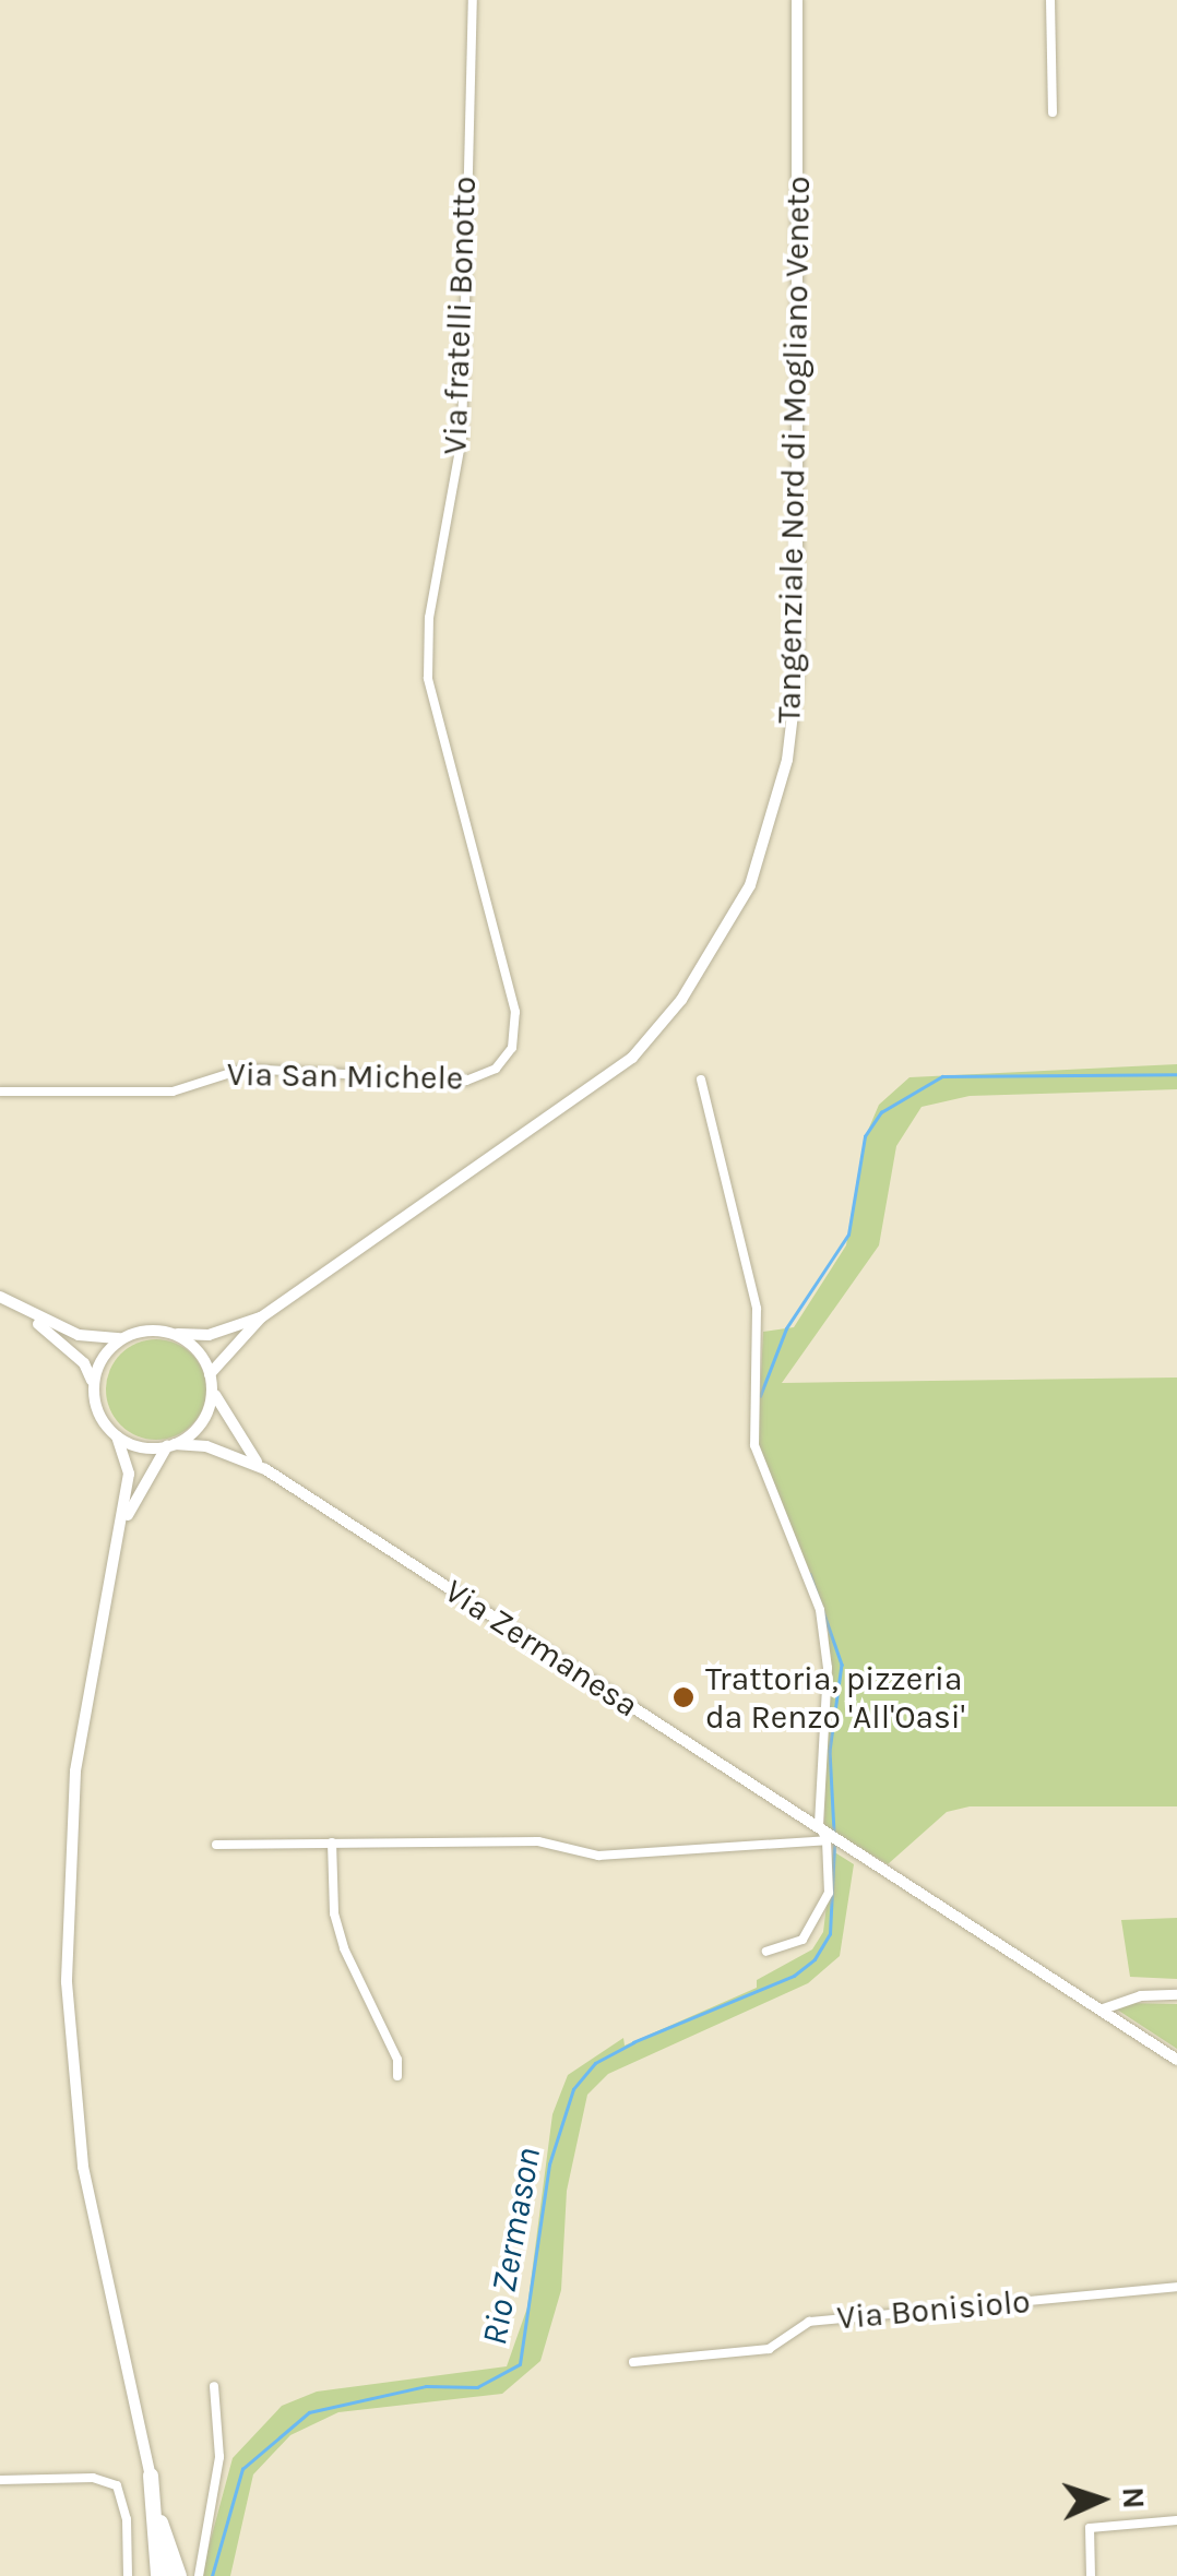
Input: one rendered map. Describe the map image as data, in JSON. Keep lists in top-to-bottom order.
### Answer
{
  "streets": {
    "main road": ["Tangenziale Nord di Mogliano Veneto", "Via Zermanesa"],
    "street": ["Via fratelli Bonotto", "Via San Michele", "Via Bonisiolo"]
  },
  "crossings": [
    ["Via fratelli Bonotto", "Via San Michele"],
    ["Tangenziale Nord di Mogliano Veneto", "Via Zermanesa"]
  ],
  "water": ["Rio Zermason"],
  "places": ["Trattoria, pizzeria da Renzo 'All'Oasi'"],
  "north": "right"
}
